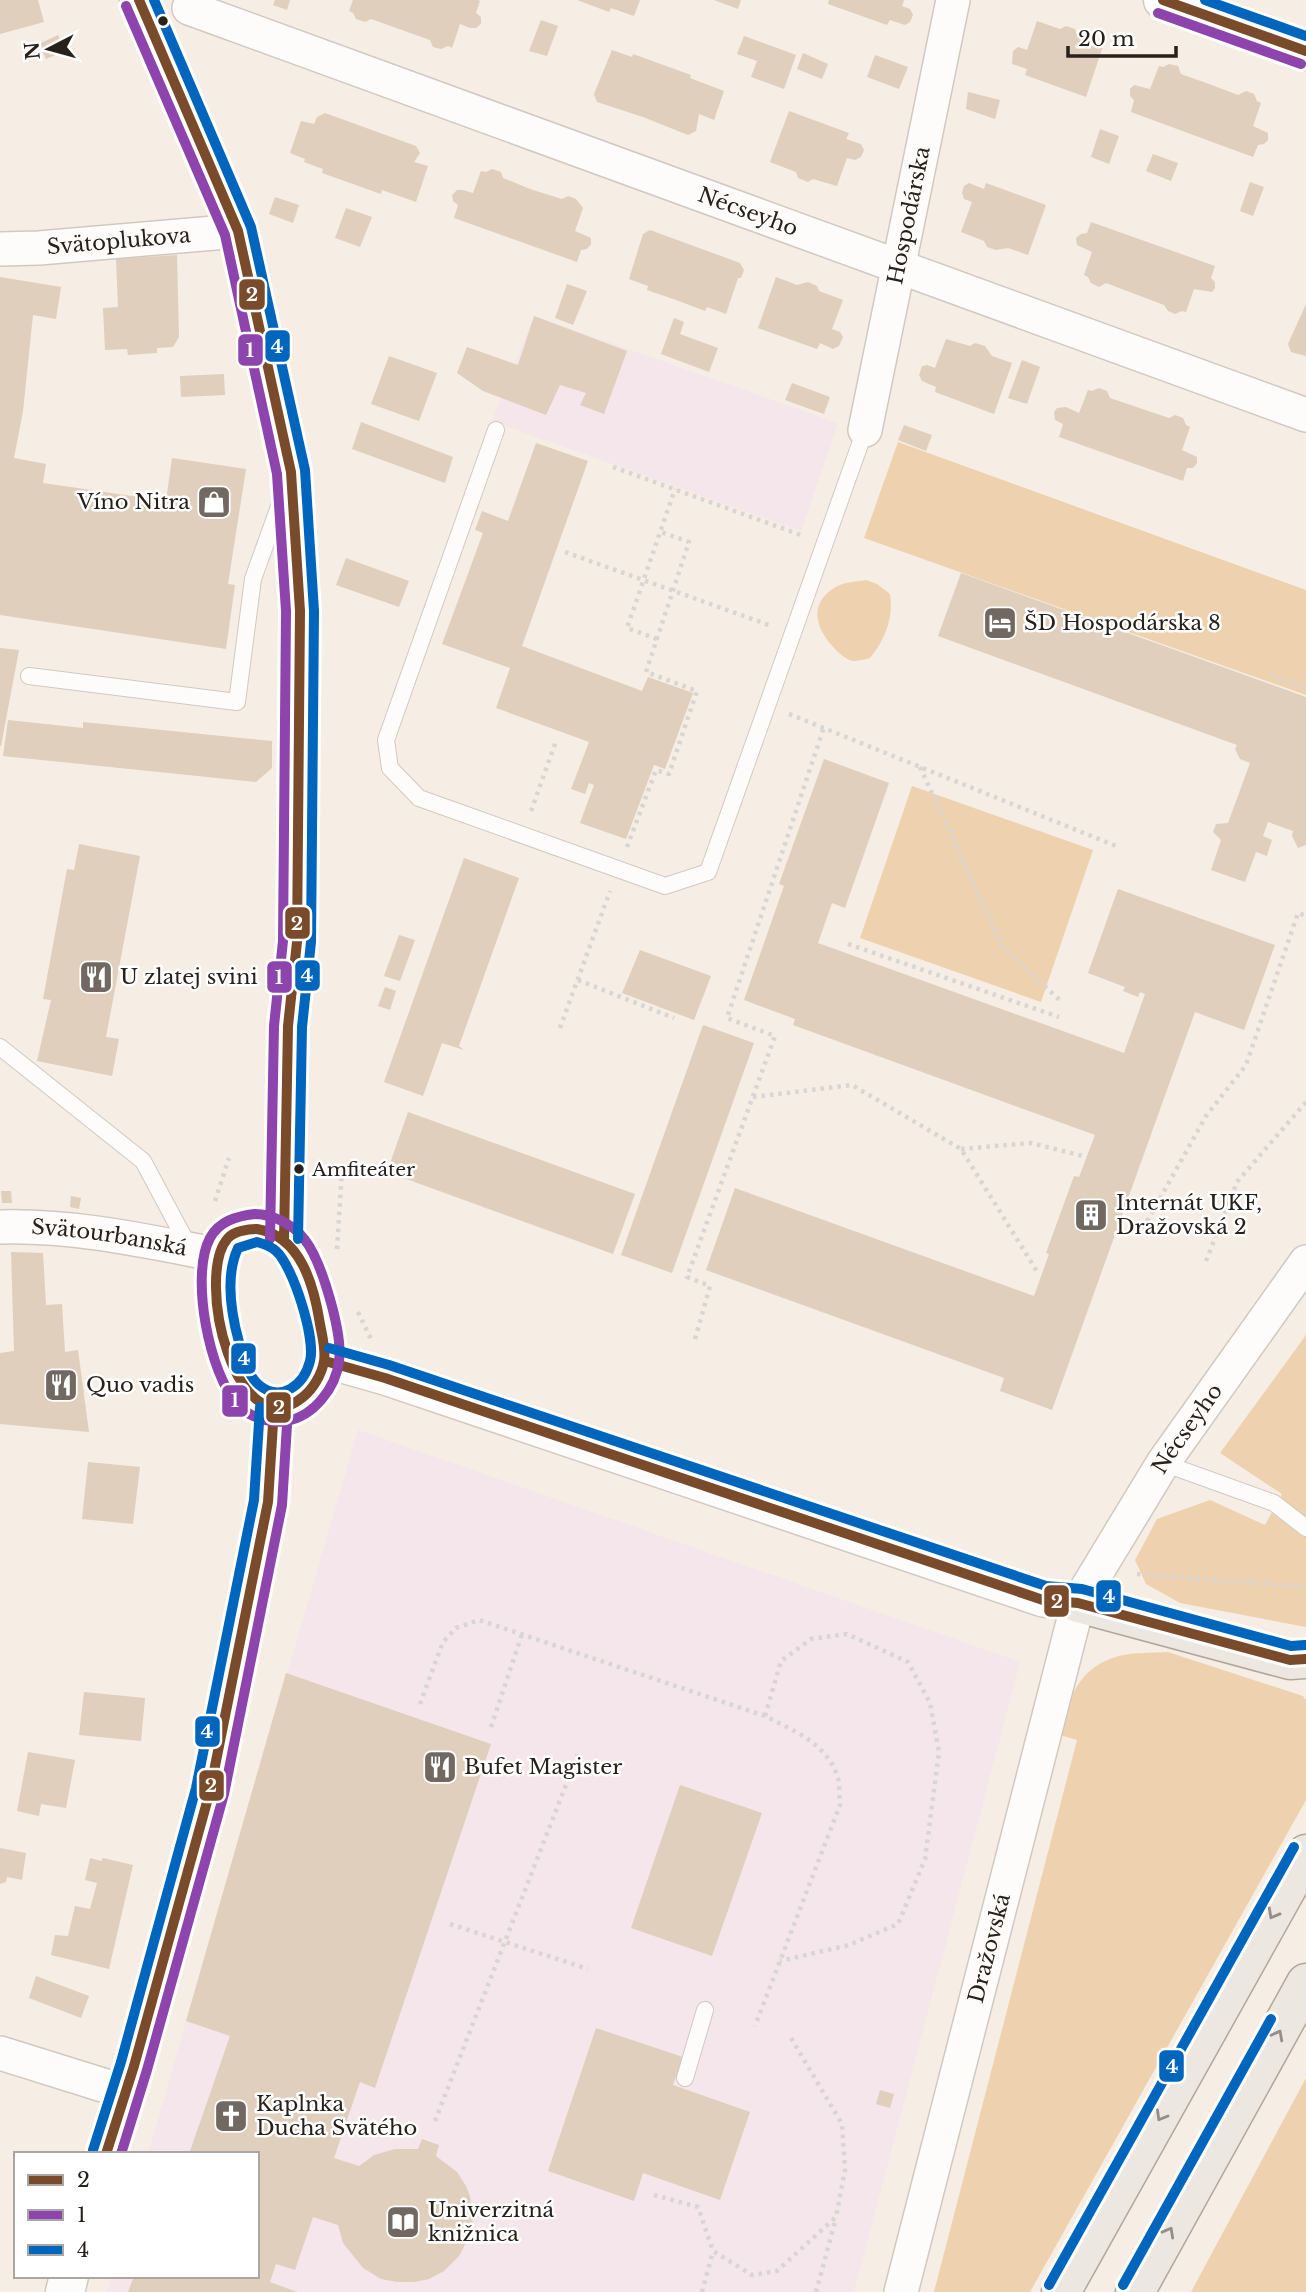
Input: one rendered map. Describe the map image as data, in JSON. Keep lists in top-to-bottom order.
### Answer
{
  "streets": {
    "street": [
      "Nécseyho",
      "Hospodárska",
      "Svätoplukova",
      "Svätourbanská",
      "Dražovská"
    ]
  },
  "crossings": [
    ["Nécseyho", "Hospodárska"],
    ["Nécseyho", "Dražovská"]
  ],
  "places": {
    "shop": ["Víno Nitra"],
    "hotel": ["ŠD Hospodárska 8"],
    "restaurant": ["U zlatej svini", "Quo vadis", "Bufet Magister"],
    "other": ["Amfiteáter"],
    "building": ["Internát UKF, Dražovská 2"],
    "church": ["Kaplnka Ducha Svätého"],
    "library": ["Univerzitná knižnica"]
  },
  "lines": ["transit line 2", "transit line 4", "transit line 1"],
  "legend": ["2", "1", "4"],
  "scale_bar": "20 m",
  "north": "left"
}
